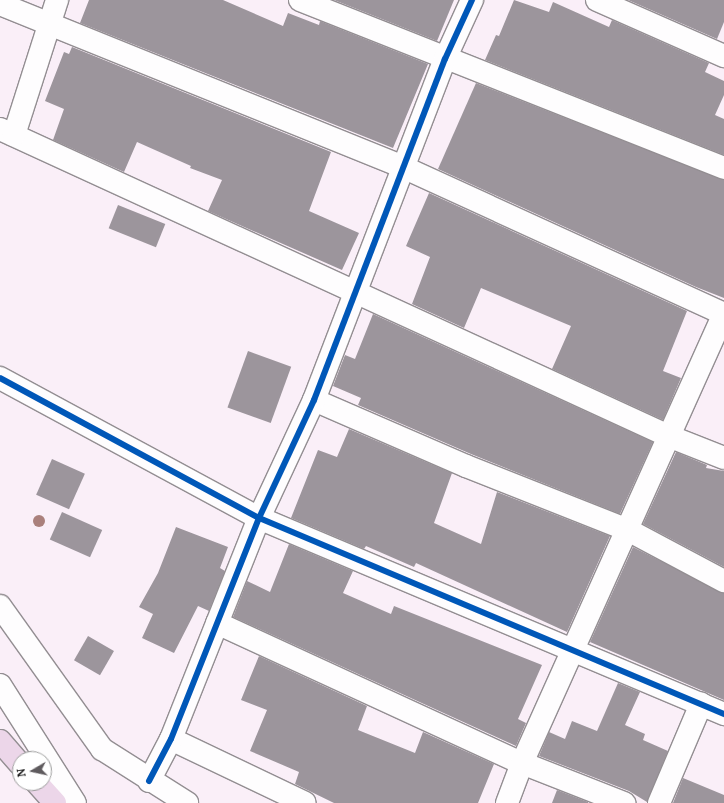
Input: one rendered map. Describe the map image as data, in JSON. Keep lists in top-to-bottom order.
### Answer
{
  "north": "left"
}
